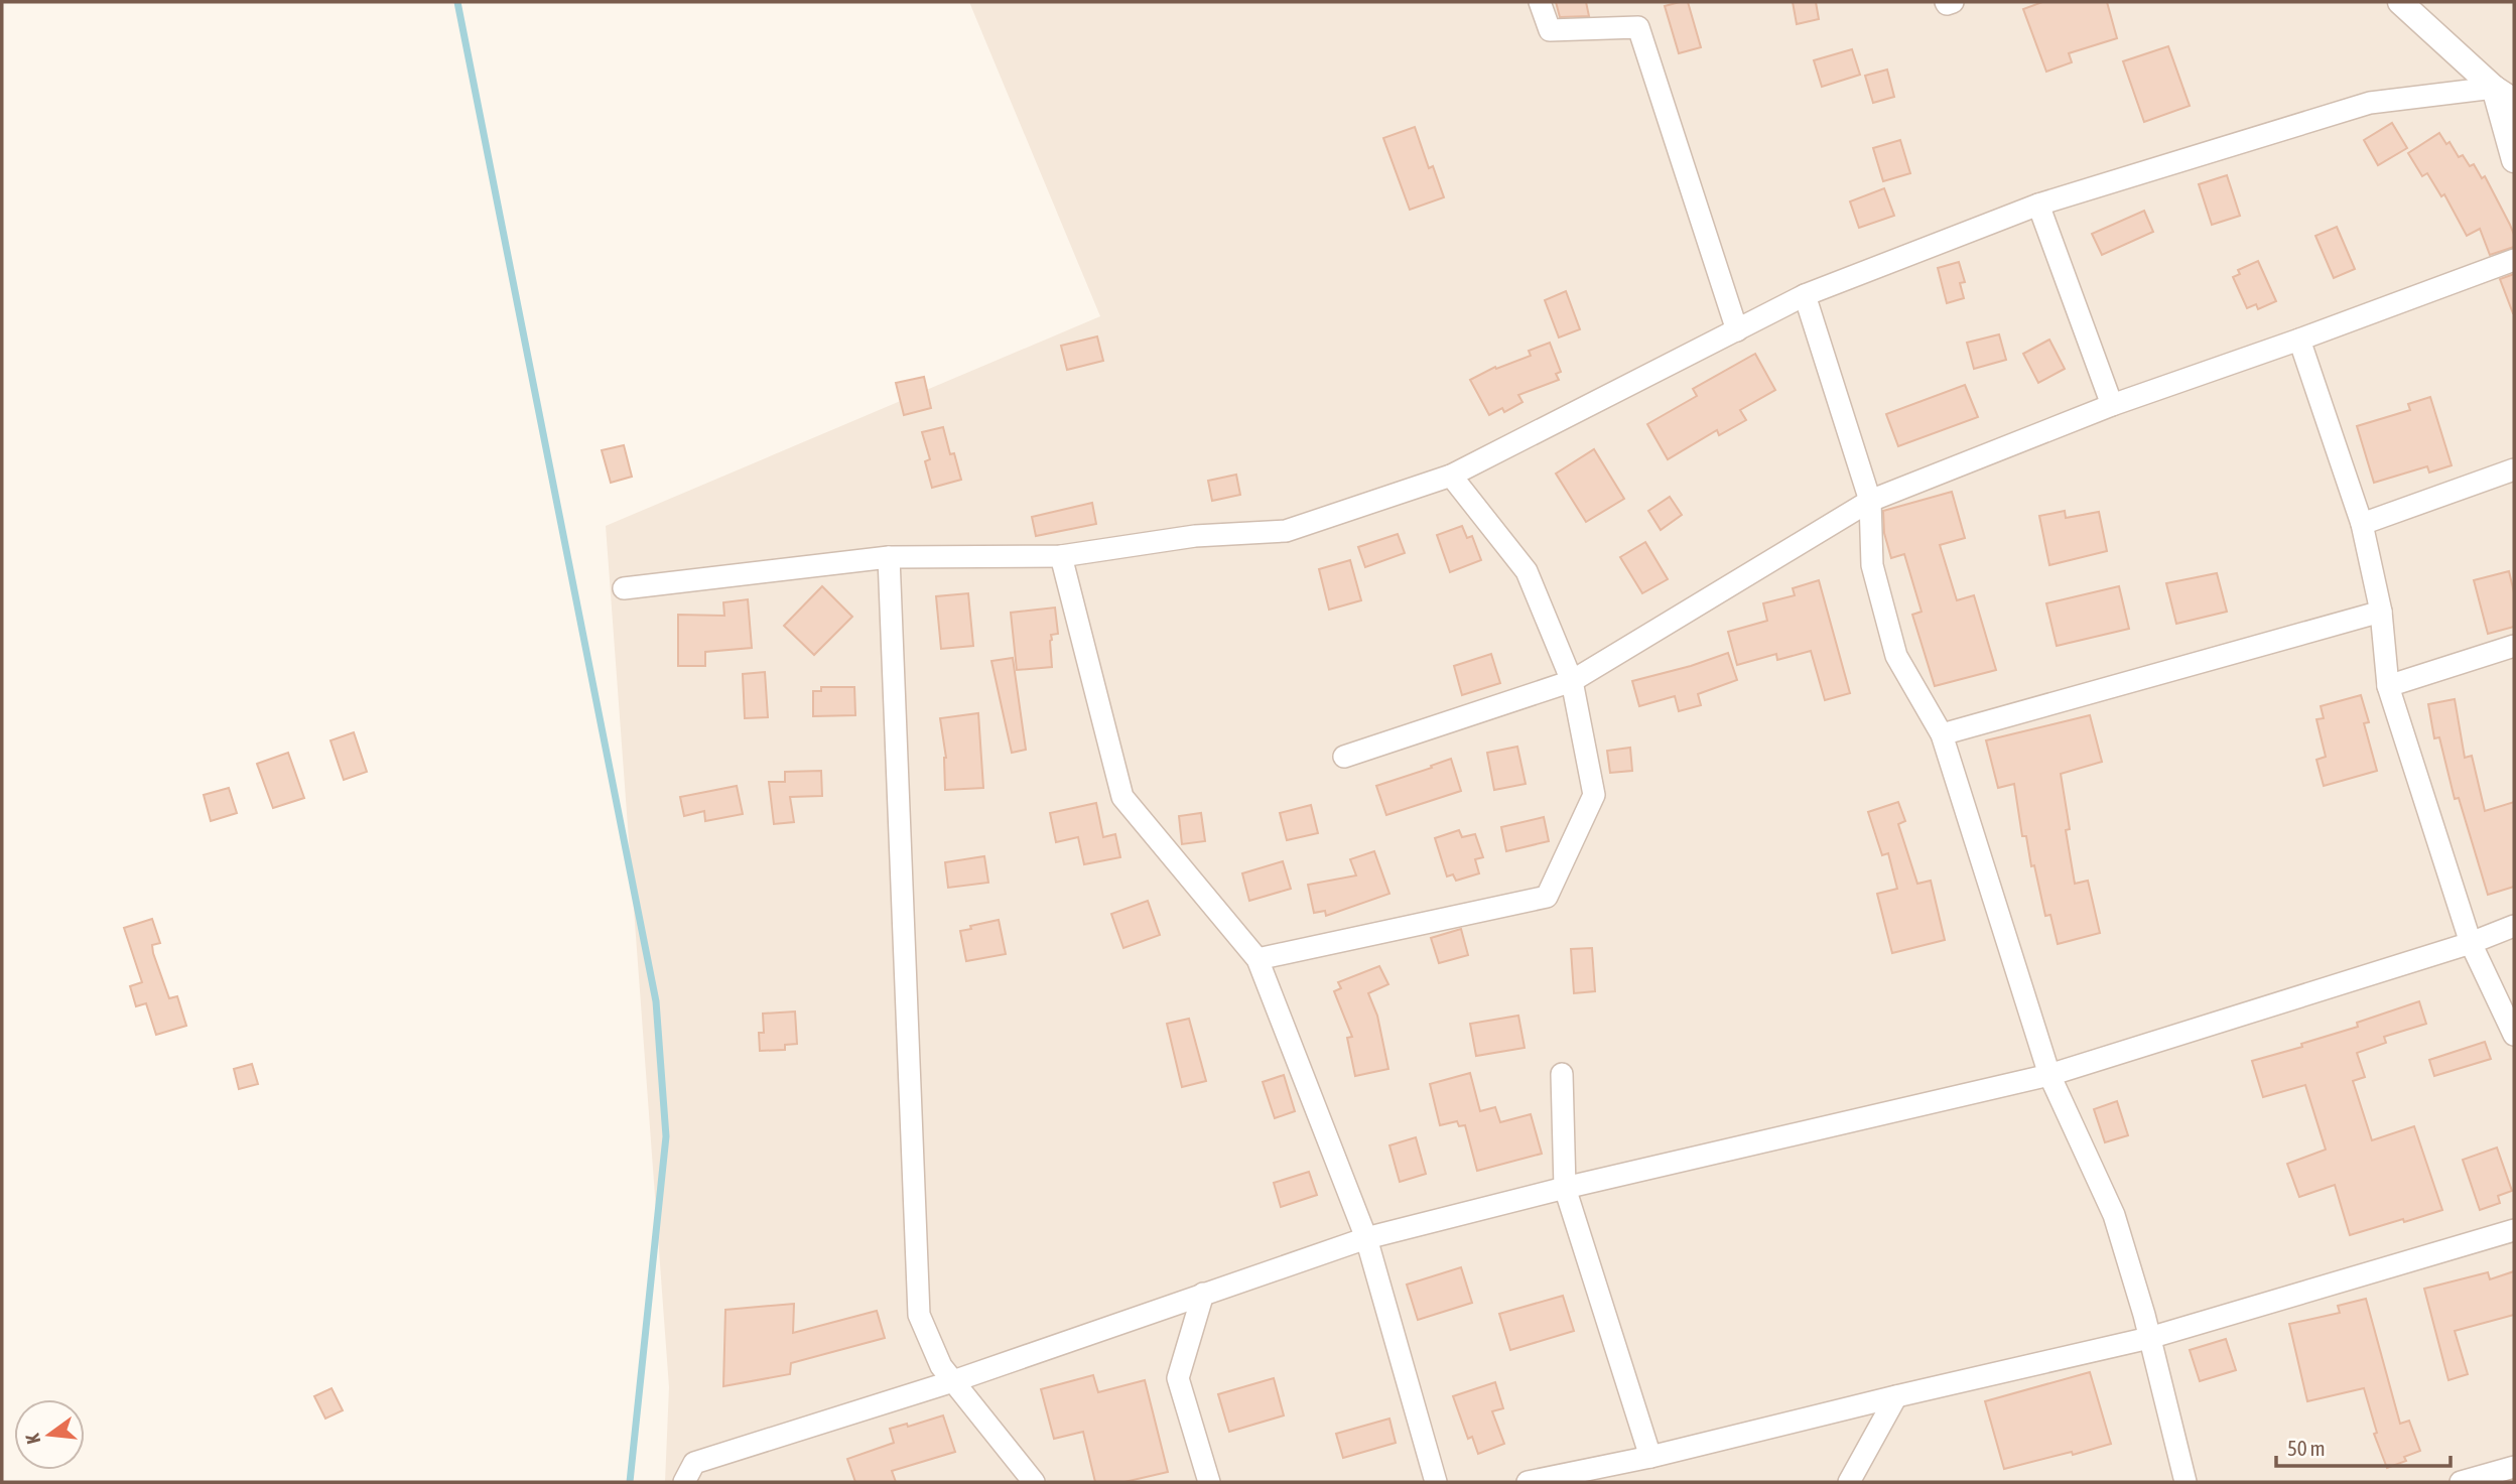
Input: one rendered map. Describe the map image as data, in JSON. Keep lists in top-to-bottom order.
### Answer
{
  "scale_bar": "50 m",
  "north": "left"
}
